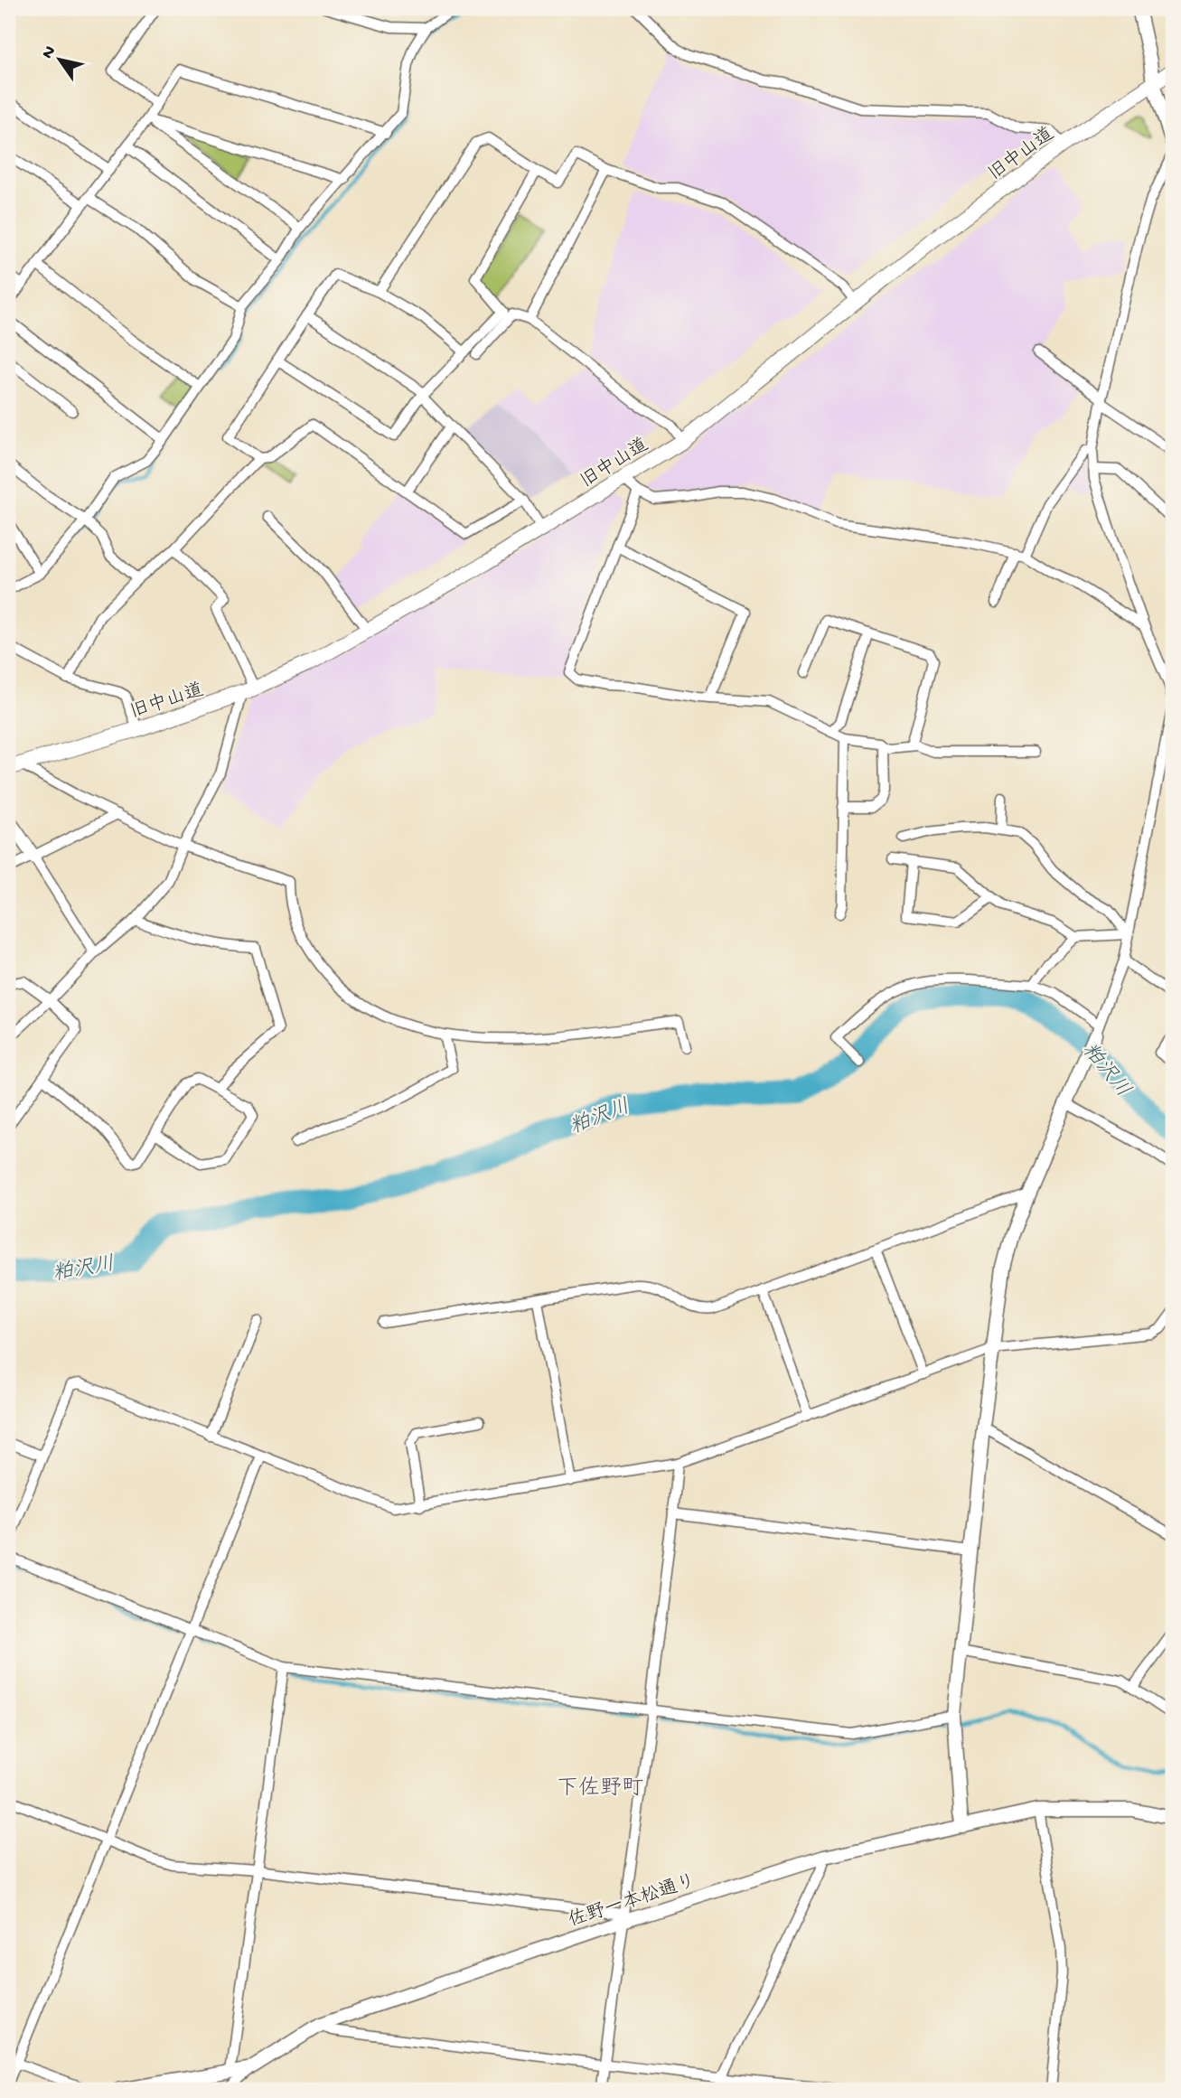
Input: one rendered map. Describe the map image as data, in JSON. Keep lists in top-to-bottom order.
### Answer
{
  "streets": {
    "main road": ["旧中山道"],
    "street": ["佐野一本松通り"]
  },
  "districts": ["下佐野町"],
  "water": ["粕沢川"],
  "north": "top left"
}
